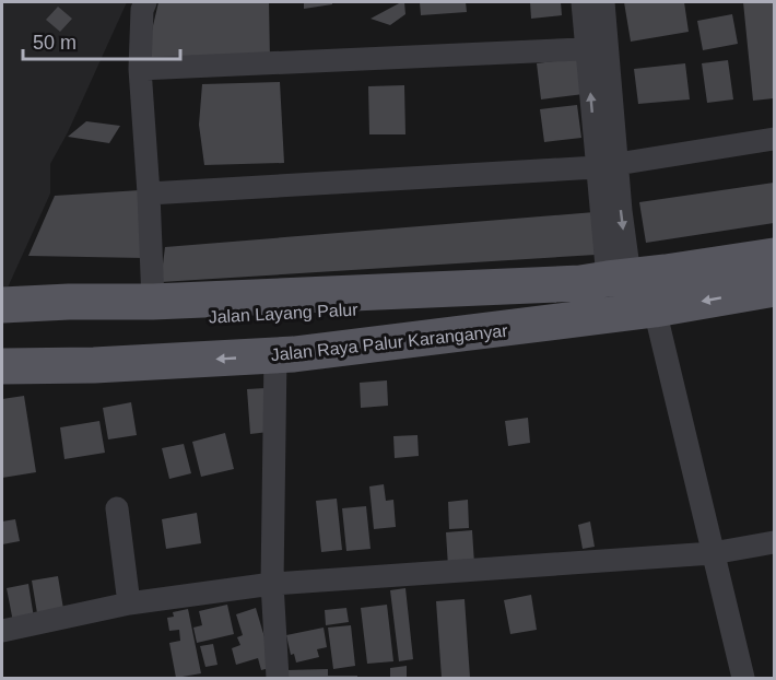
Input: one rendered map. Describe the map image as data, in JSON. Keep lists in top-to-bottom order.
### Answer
{
  "streets": {
    "main road": ["Jalan Layang Palur", "Jalan Raya Palur Karanganyar"]
  },
  "crossings": [
    ["Jalan Layang Palur", "Jalan Raya Palur Karanganyar"]
  ],
  "scale_bar": "50 m"
}
